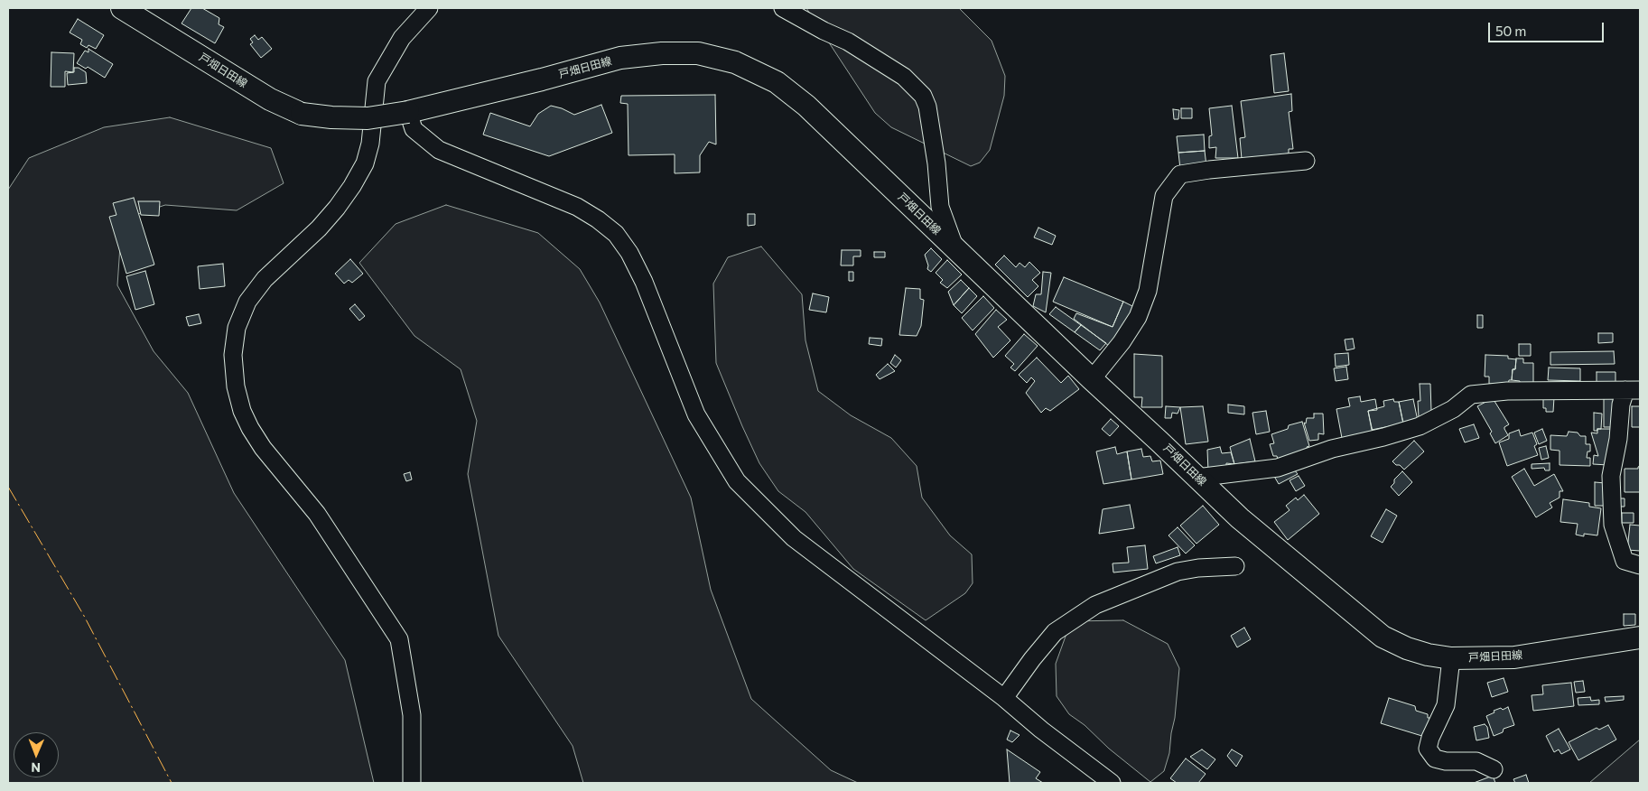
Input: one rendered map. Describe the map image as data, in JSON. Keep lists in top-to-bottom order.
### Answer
{
  "streets": {
    "main road": ["戸畑日田線"]
  },
  "scale_bar": "50 m",
  "north": "bottom"
}
